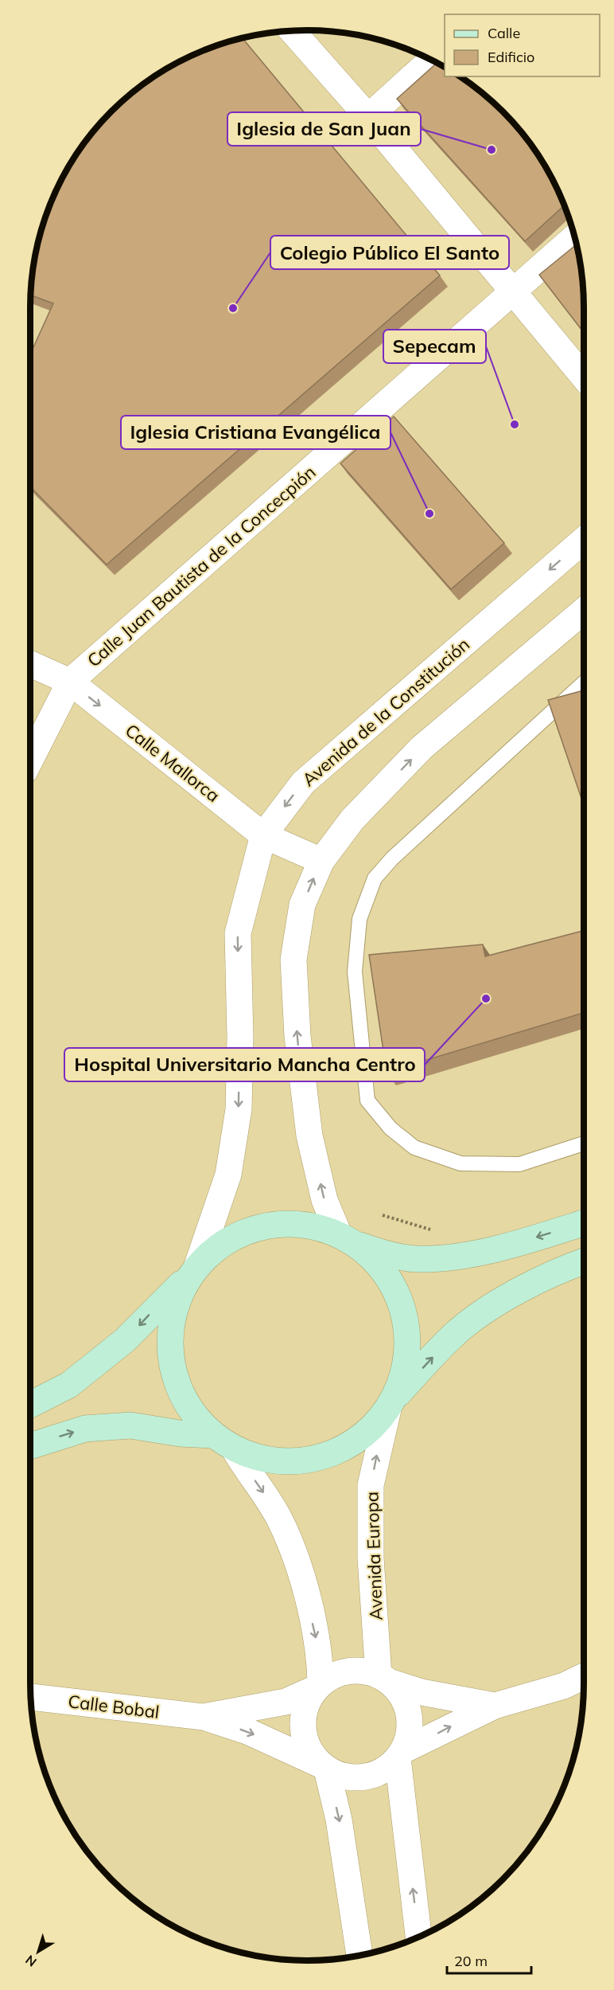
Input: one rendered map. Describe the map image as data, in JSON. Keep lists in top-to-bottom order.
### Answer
{
  "streets": {
    "street": [
      "Calle Juan Bautista de la Concecpión",
      "Avenida de la Constitución",
      "Calle Mallorca",
      "Avenida Europa",
      "Calle Bobal"
    ]
  },
  "crossings": [
    ["Calle Juan Bautista de la Concecpión", "Calle Mallorca"],
    ["Avenida de la Constitución", "Calle Mallorca"],
    ["Avenida Europa", "Calle Bobal"]
  ],
  "one_way": ["Calle Mallorca", "Avenida Europa"],
  "places": [
    "Iglesia de San Juan",
    "Colegio Público El Santo",
    "Sepecam",
    "Iglesia Cristiana Evangélica",
    "Hospital Universitario Mancha Centro"
  ],
  "legend": ["Calle", "Edificio"],
  "scale_bar": "20 m",
  "north": "bottom left"
}
